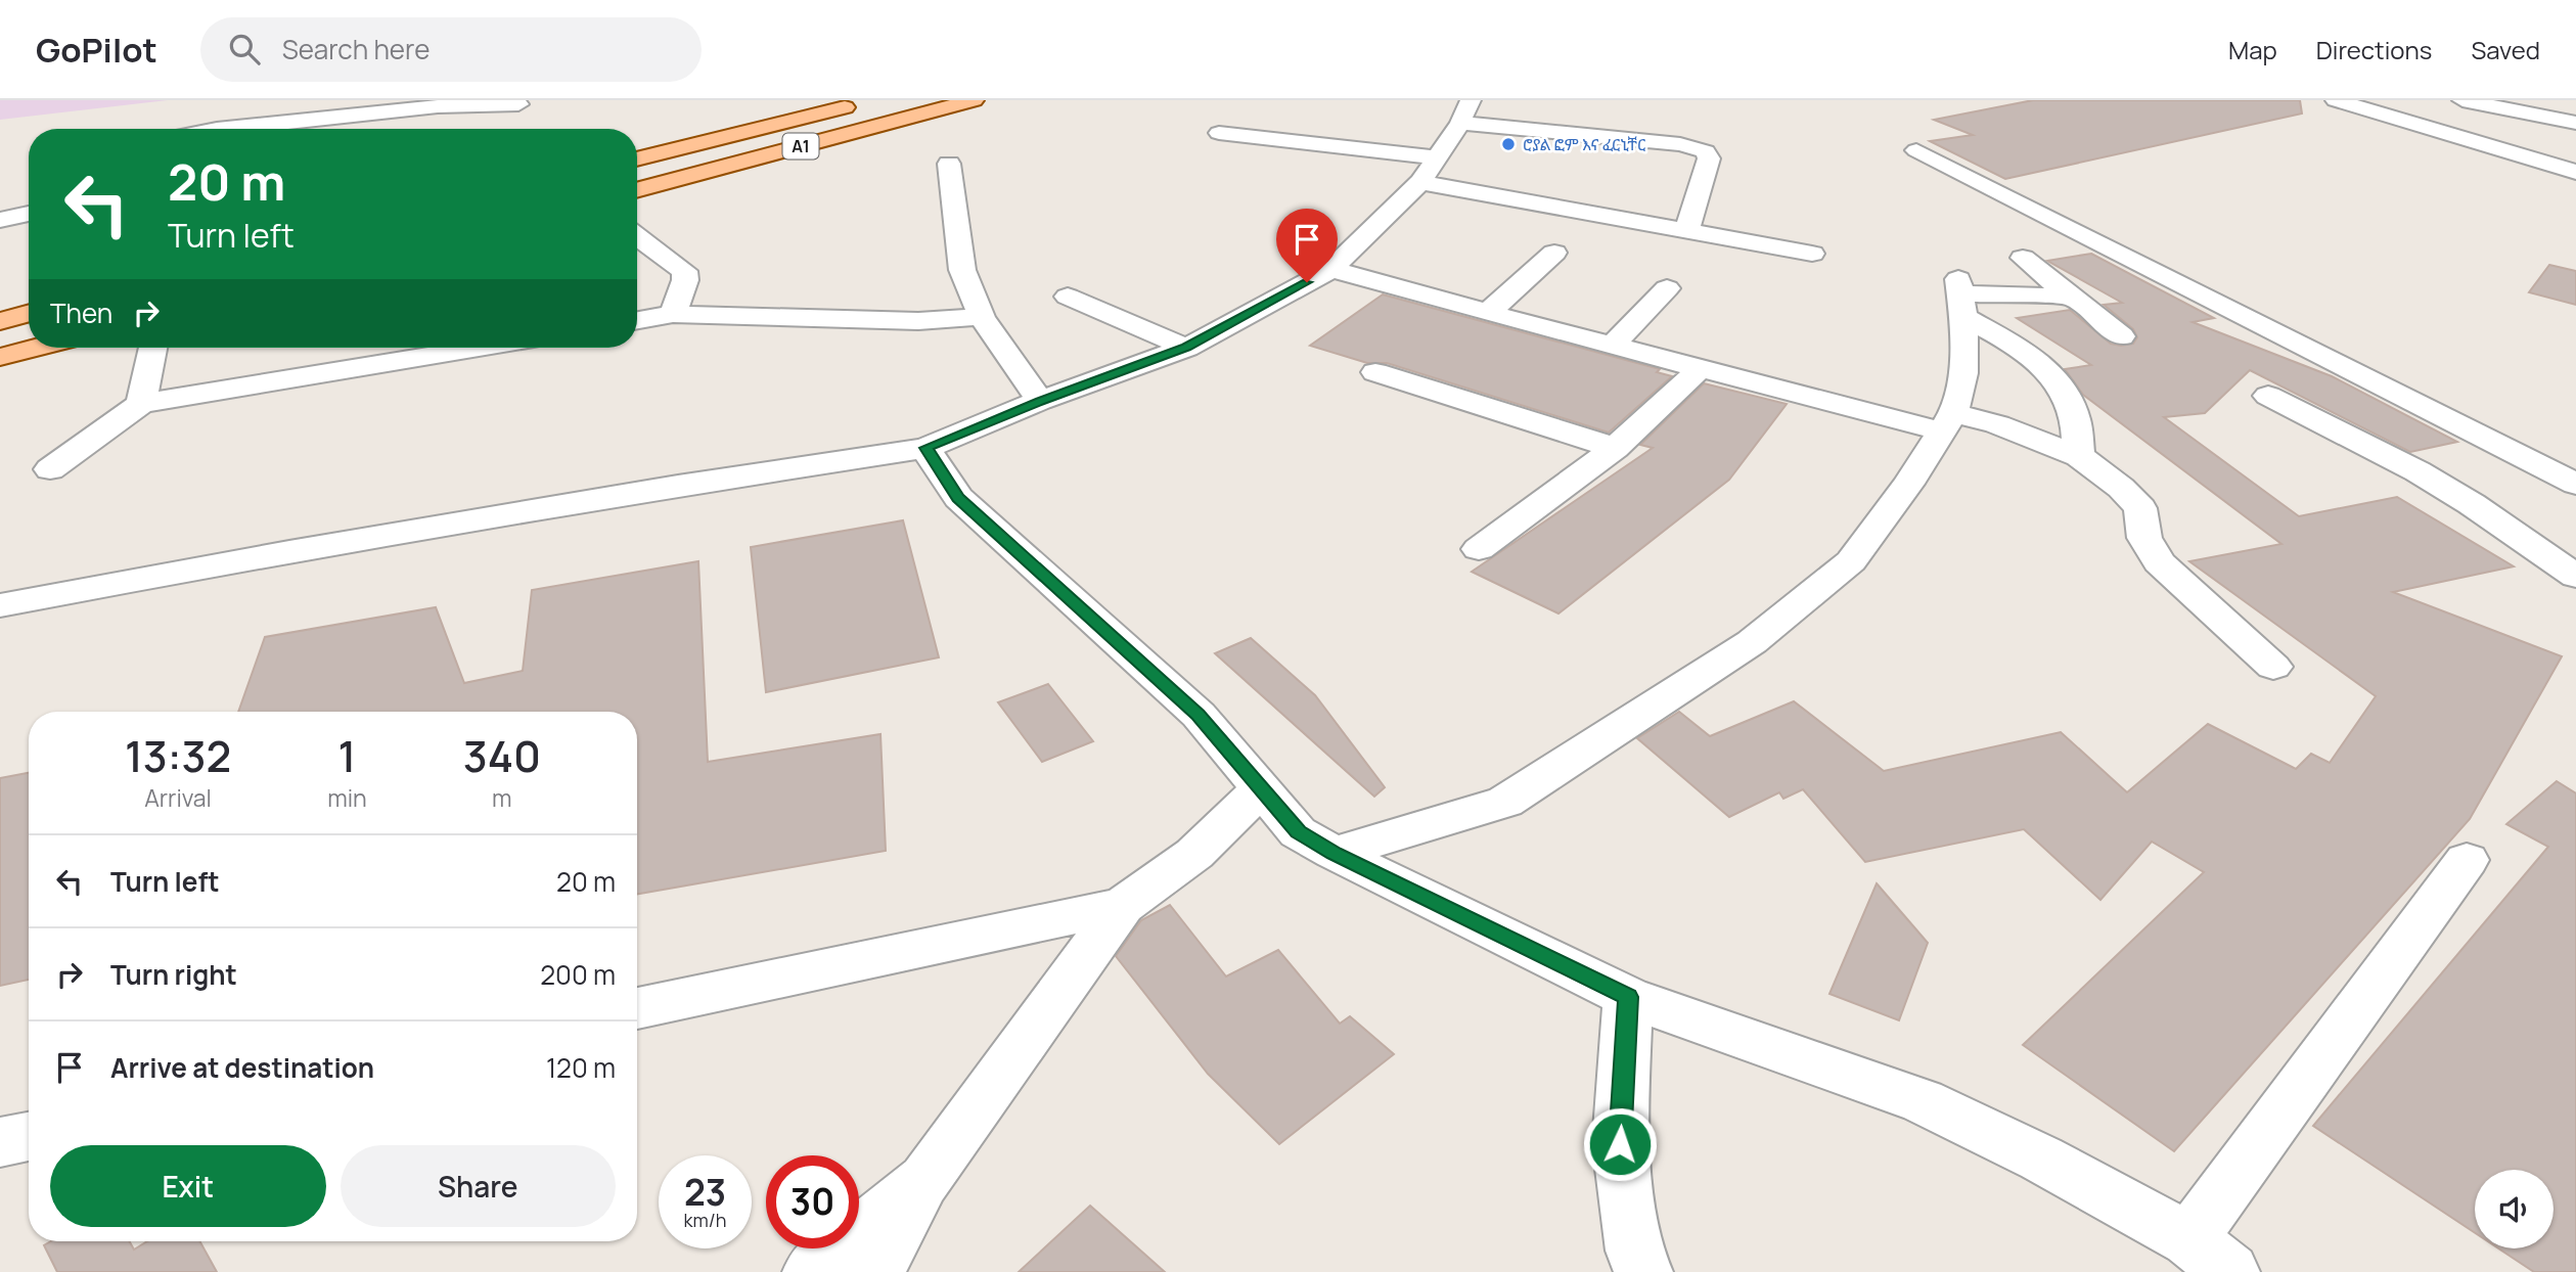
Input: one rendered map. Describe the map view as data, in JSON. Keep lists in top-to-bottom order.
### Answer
{
  "streets": {
    "main road": ["A1"]
  },
  "places": ["ሮያል ፎም እና ፈርኒቸር"],
  "page": {
    "header": "GoPilot",
    "search": "Search here",
    "nav": ["Map", "Directions", "Saved"],
    "turn": ["20 m", "Turn left"],
    "then": "Then",
    "eta": [
      "13:32",
      "Arrival",
      "1",
      "min",
      "340",
      "m"
    ],
    "list": [
      {
        "name": "Turn left",
        "value": "20 m"
      },
      {
        "name": "Turn right",
        "value": "200 m"
      },
      {
        "name": "Arrive at destination",
        "value": "120 m"
      }
    ],
    "buttons": ["Exit", "Share"],
    "speed": "23 km/h",
    "limit": "30"
  }
}
